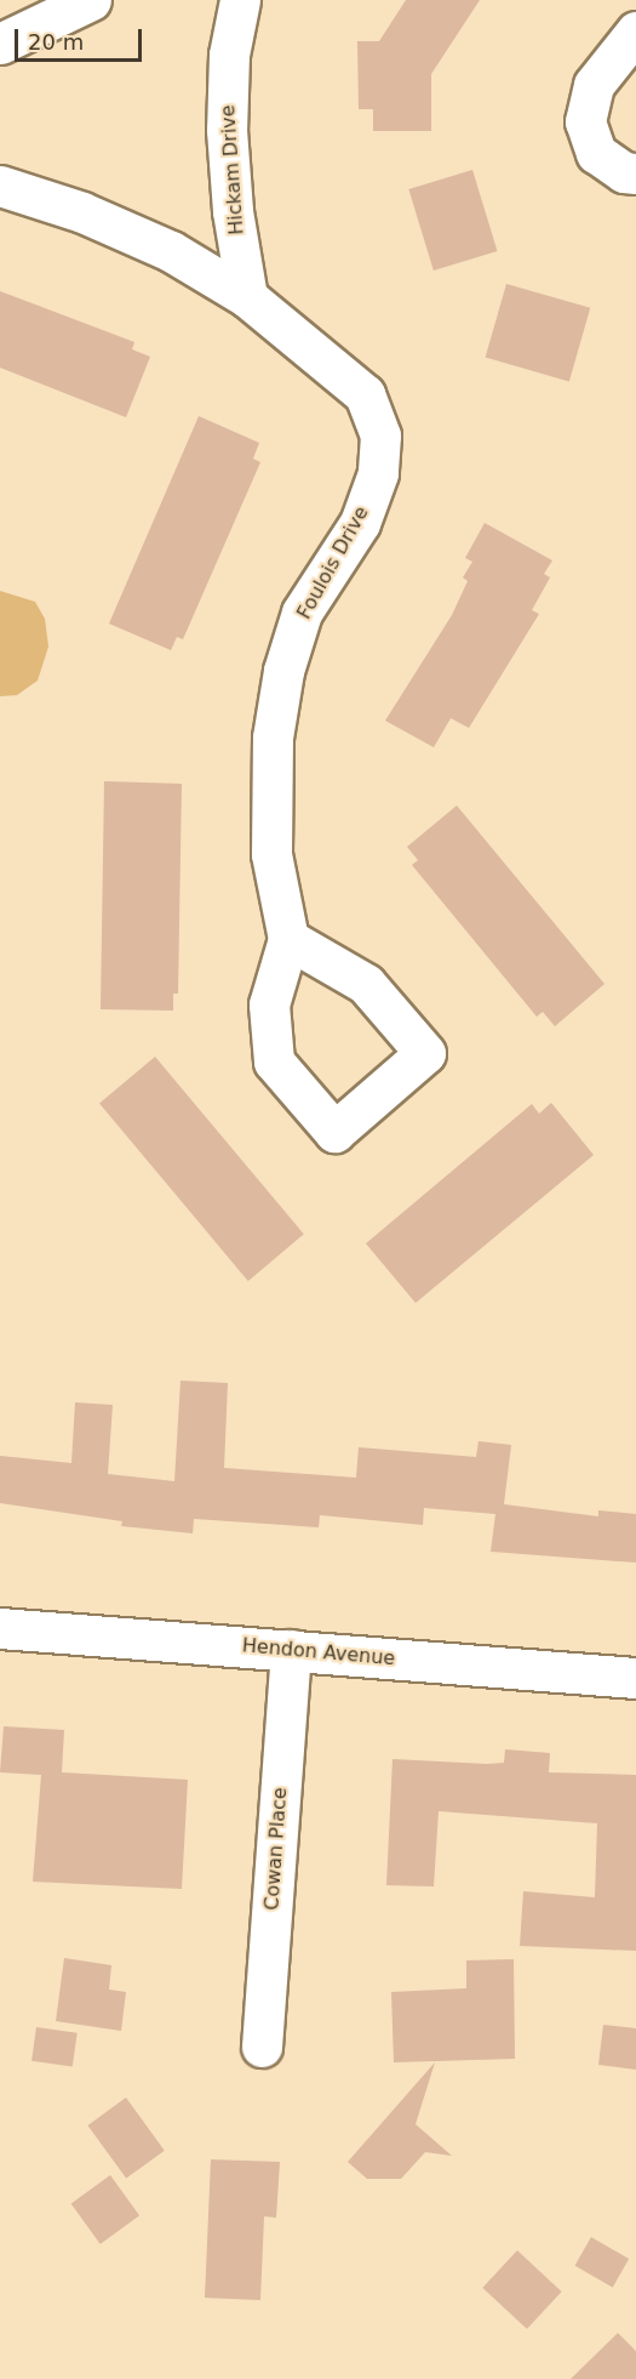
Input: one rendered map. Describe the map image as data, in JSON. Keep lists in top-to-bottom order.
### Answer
{
  "streets": {
    "street": [
      "Hickam Drive",
      "Foulois Drive",
      "Hendon Avenue",
      "Cowan Place"
    ]
  },
  "crossings": [
    ["Hickam Drive", "Foulois Drive"],
    ["Hendon Avenue", "Cowan Place"]
  ],
  "scale_bar": "20 m"
}
